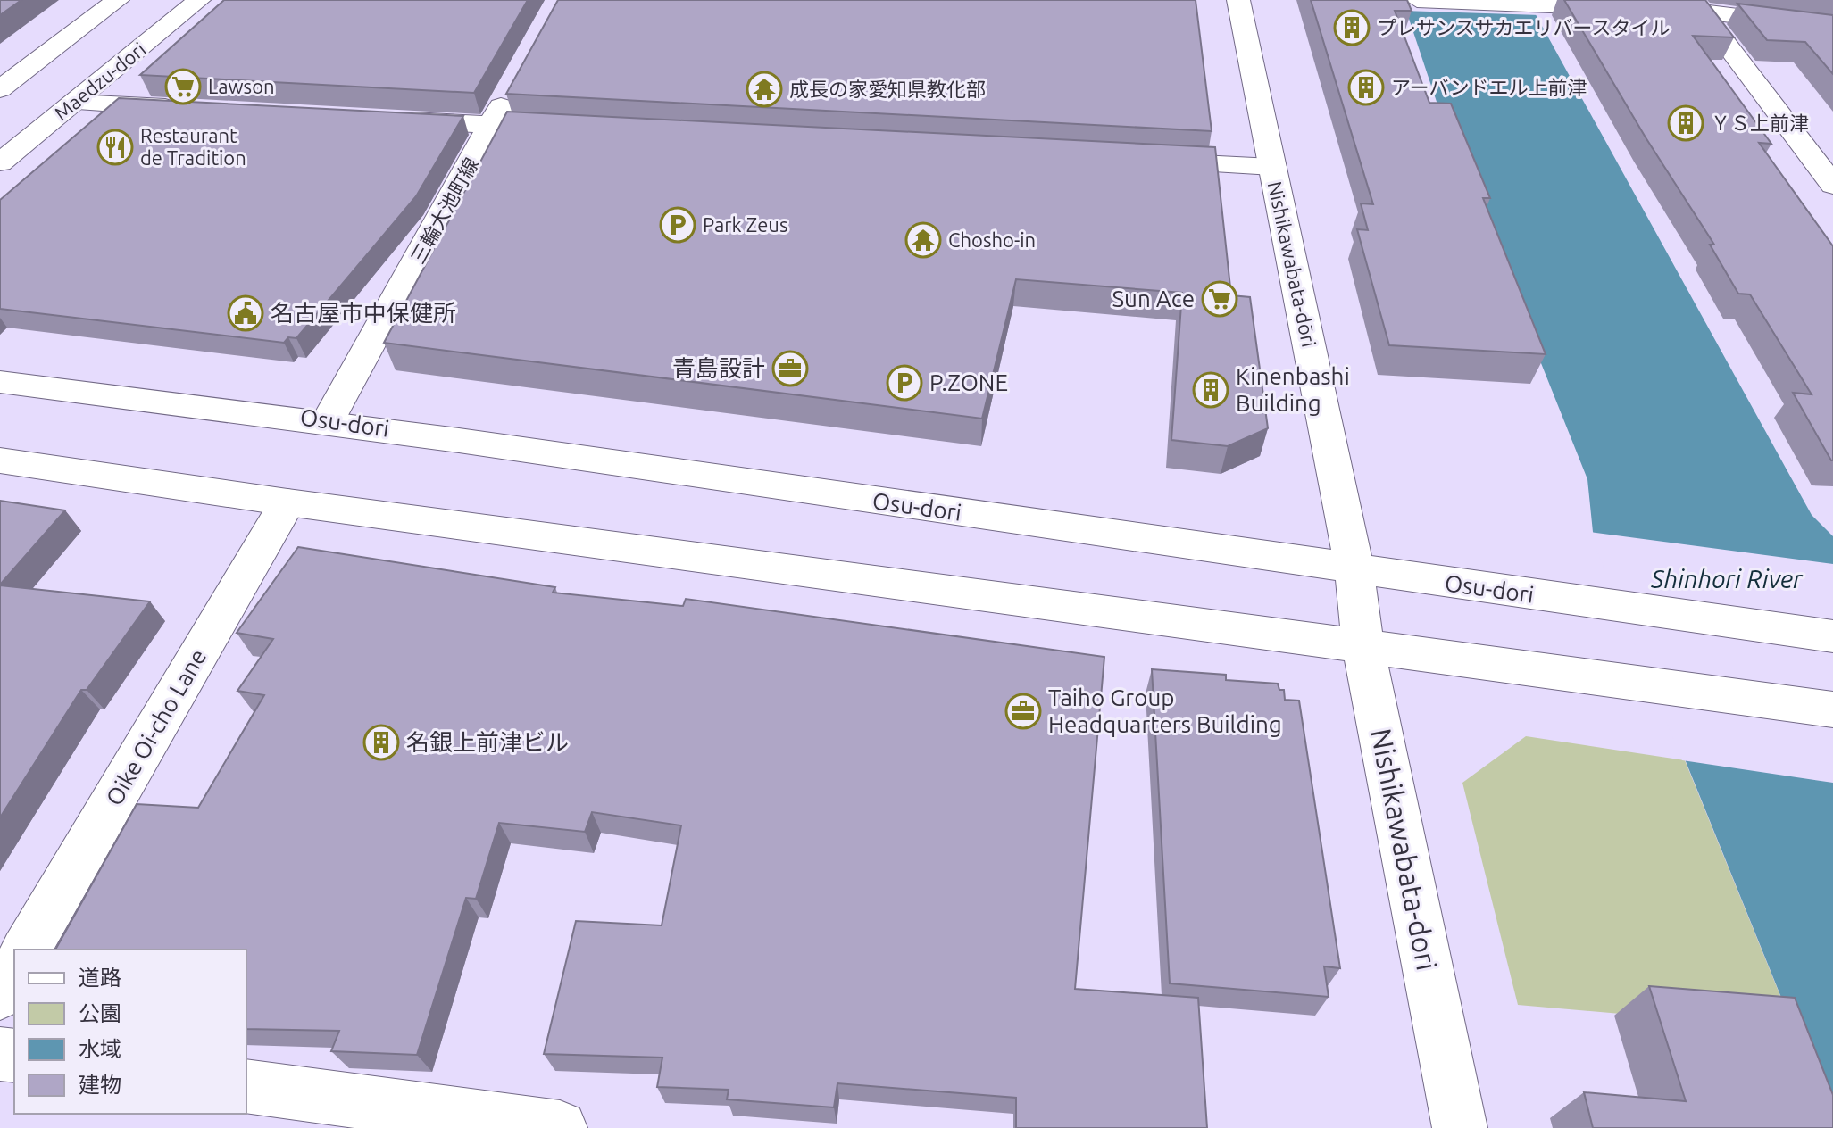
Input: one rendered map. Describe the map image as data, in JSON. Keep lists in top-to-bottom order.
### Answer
{
  "streets": {
    "street": [
      "Maedzu-dori",
      "三輪大池町線",
      "Nishikawabata-dōri",
      "Osu-dori",
      "Oike Oi-cho Lane",
      "Nishikawabata-dori"
    ]
  },
  "crossings": [
    ["三輪大池町線", "Osu-dori"],
    ["Nishikawabata-dōri", "Osu-dori"],
    ["Nishikawabata-dōri", "Nishikawabata-dori"],
    ["Osu-dori", "Nishikawabata-dori"]
  ],
  "water": ["Shinhori River"],
  "places": {
    "building": [
      "プレサンスサカエリバースタイル",
      "アーバンドエル上前津",
      "ＹＳ上前津",
      "Kinenbashi Building",
      "名銀上前津ビル"
    ],
    "supermarket": ["Lawson", "Sun Ace"],
    "temple": ["成長の家愛知県教化部", "Chosho-in"],
    "restaurant": ["Restaurant de Tradition"],
    "parking": ["Park Zeus", "P.ZONE"],
    "public building": ["名古屋市中保健所"],
    "office": ["青島設計", "Taiho Group Headquarters Building"]
  },
  "legend": [
    "道路",
    "公園",
    "水域",
    "建物"
  ]
}
